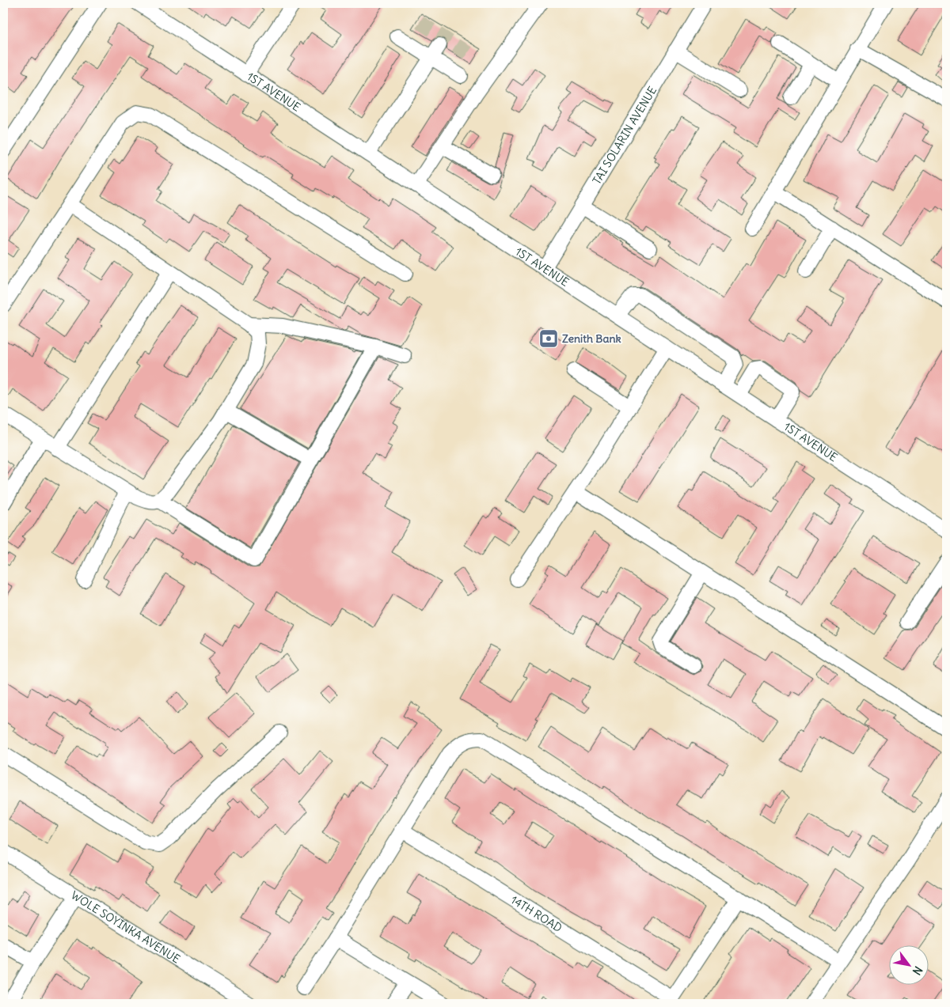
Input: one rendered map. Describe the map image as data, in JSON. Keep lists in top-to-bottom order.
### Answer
{
  "streets": {
    "street": [
      "1ST AVENUE",
      "TAI SOLARIN AVENUE",
      "14TH ROAD",
      "WOLE SOYINKA AVENUE"
    ]
  },
  "crossings": [
    ["1ST AVENUE", "TAI SOLARIN AVENUE"]
  ],
  "places": {
    "bank": ["Zenith Bank"]
  },
  "north": "bottom right"
}
